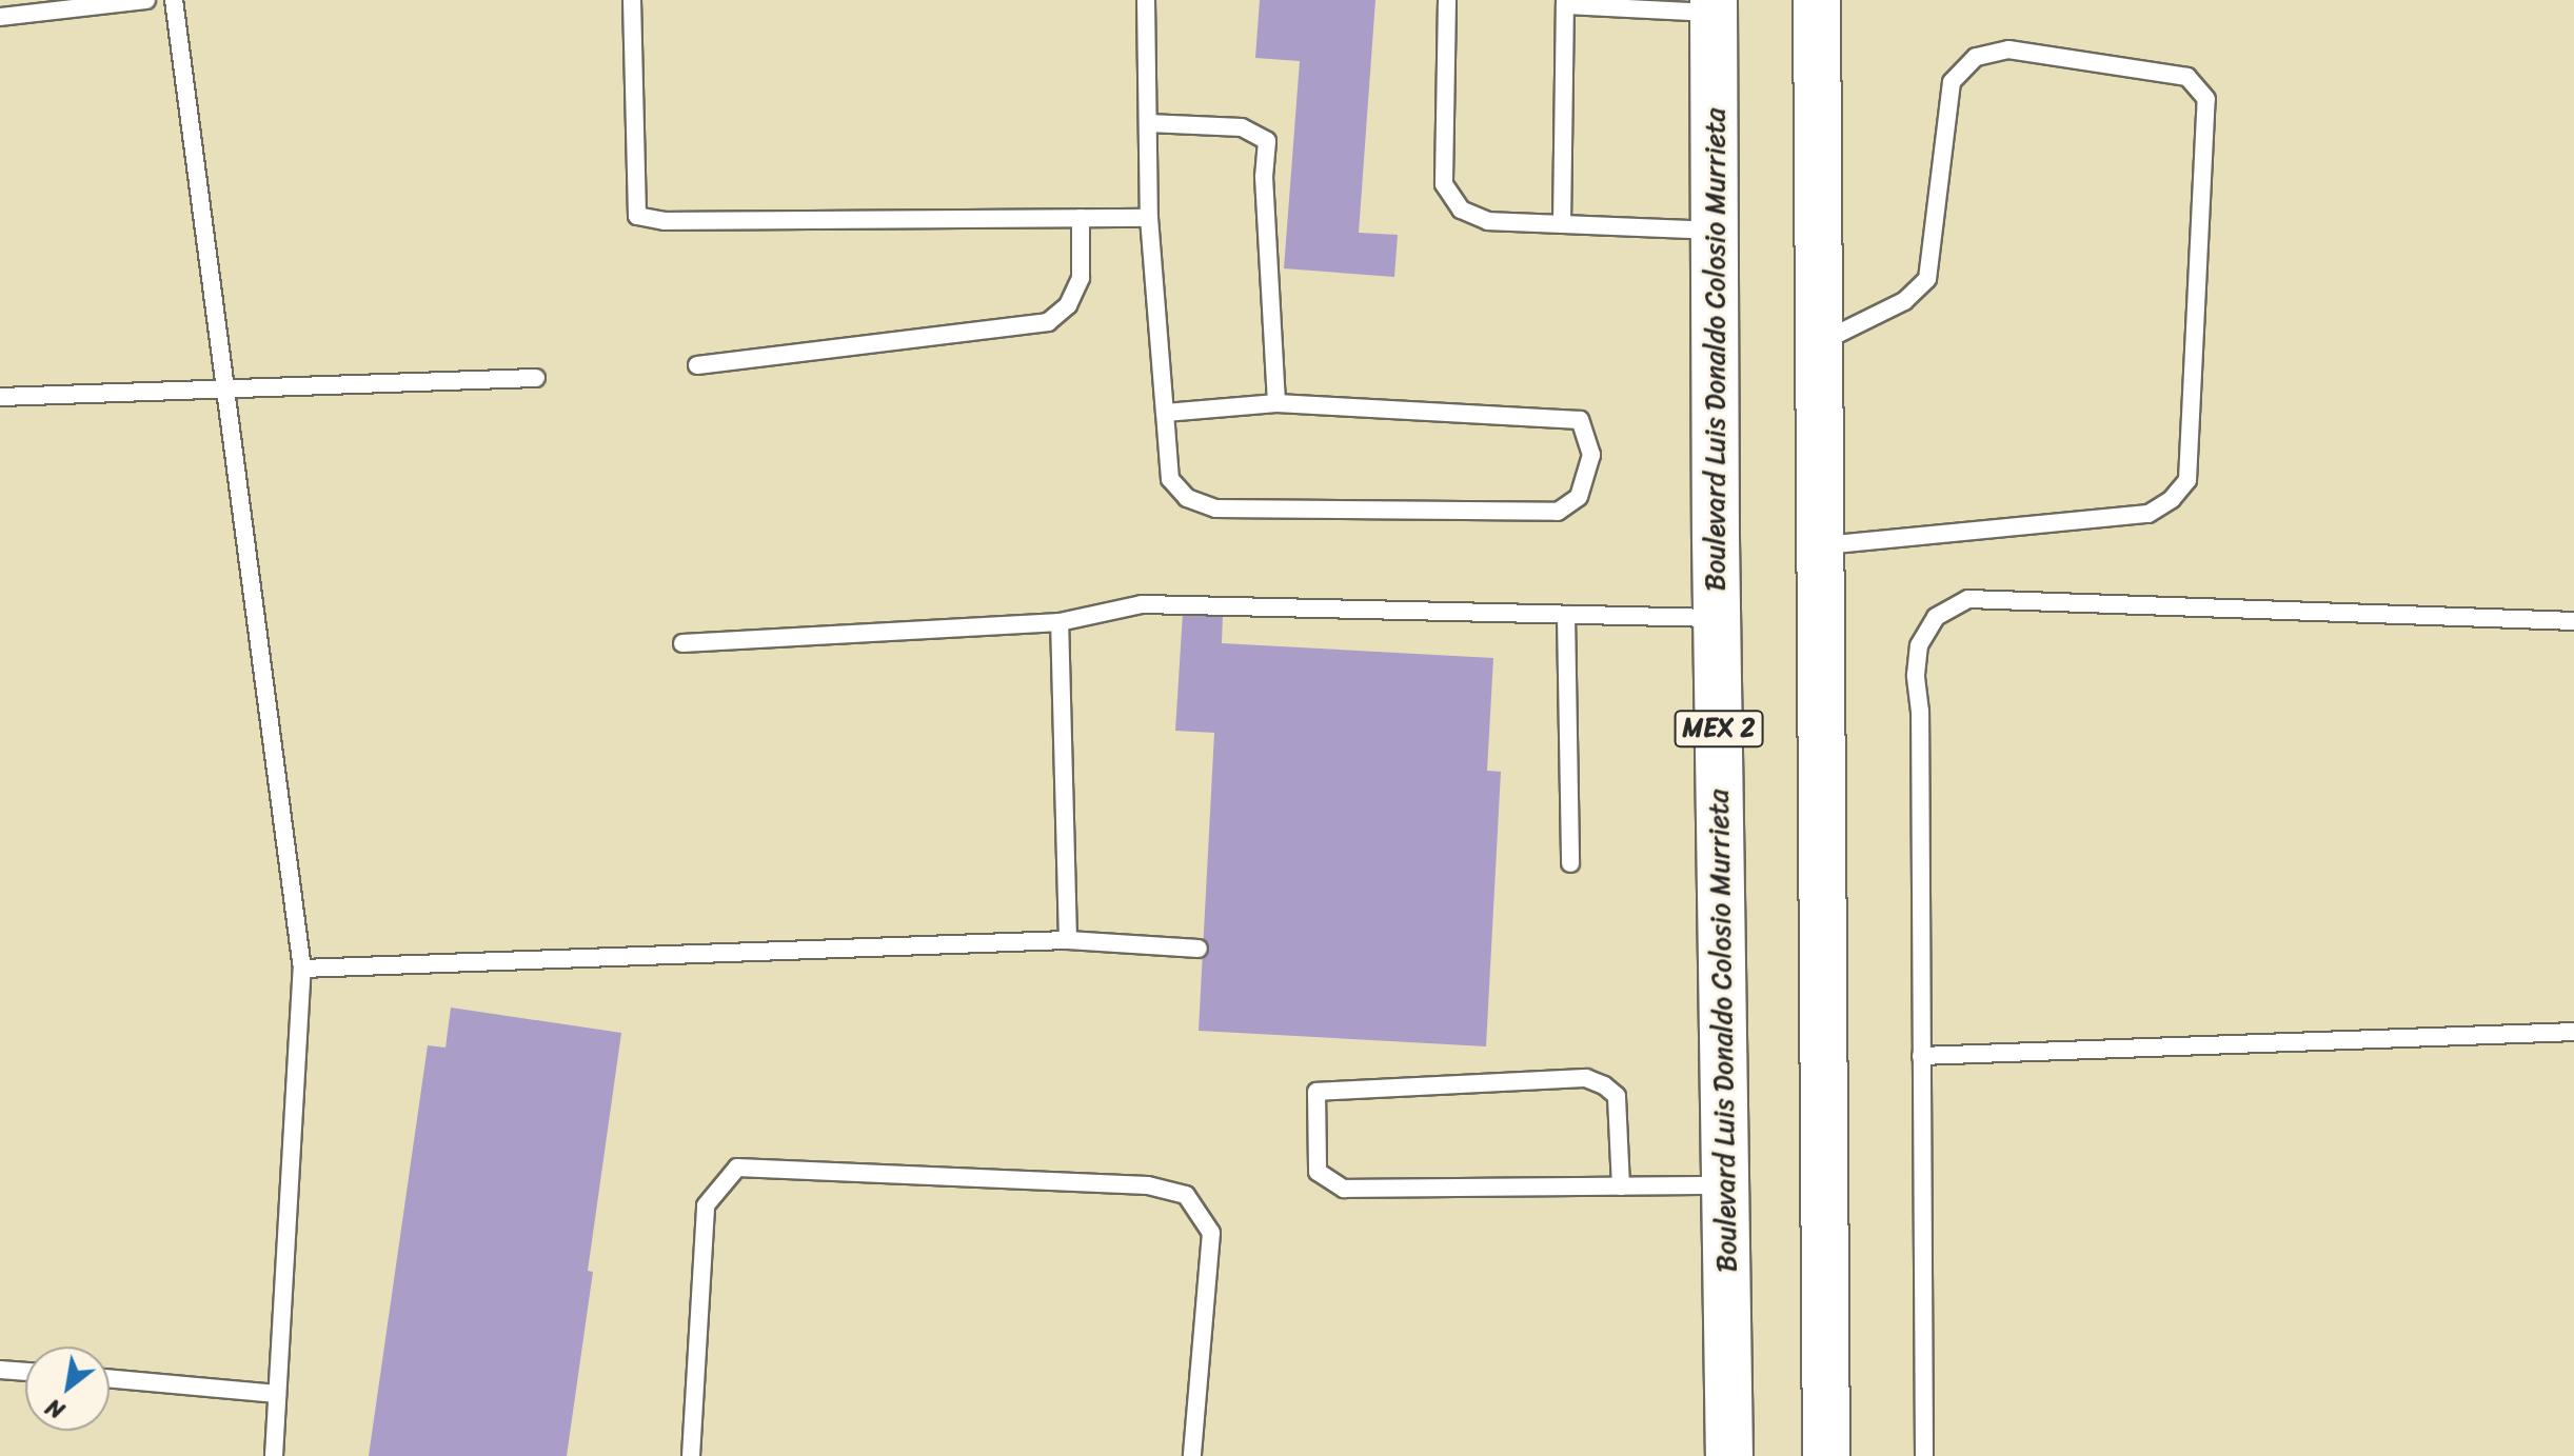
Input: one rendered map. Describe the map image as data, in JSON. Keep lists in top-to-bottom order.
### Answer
{
  "streets": {
    "highway": ["Boulevard Luis Donaldo Colosio Murrieta", "MEX 2"]
  },
  "north": "bottom left"
}
